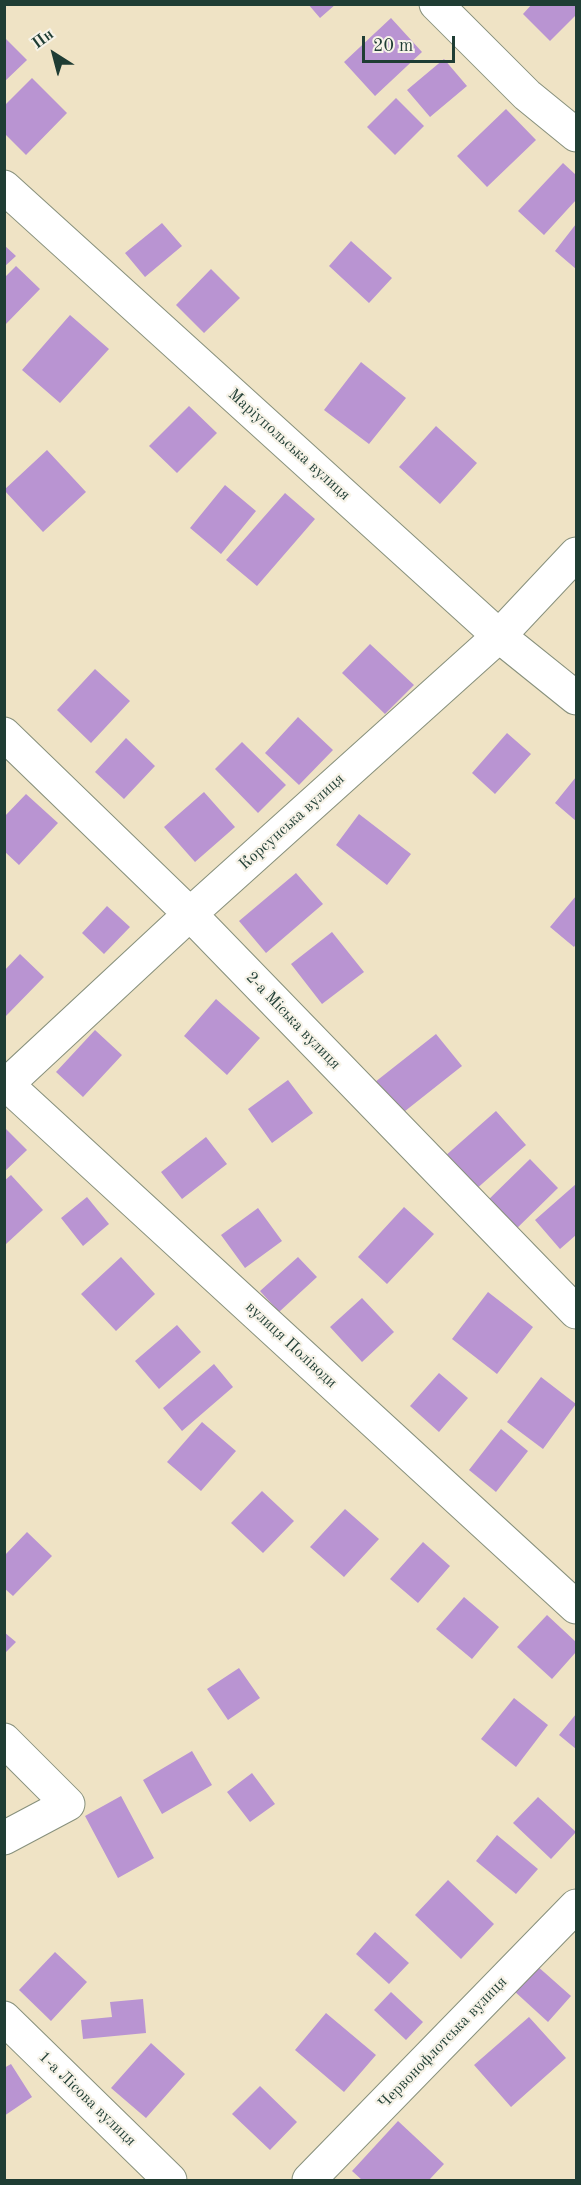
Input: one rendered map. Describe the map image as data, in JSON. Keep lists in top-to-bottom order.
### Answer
{
  "streets": {
    "street": [
      "Маріупольська вулиця",
      "Корсунська вулиця",
      "2-а Міська вулиця",
      "вулиця Поліводи",
      "Червонофлотська вулиця",
      "1-а Лісова вулиця"
    ]
  },
  "crossings": [
    ["Маріупольська вулиця", "Корсунська вулиця"],
    ["Корсунська вулиця", "2-а Міська вулиця"],
    ["Корсунська вулиця", "вулиця Поліводи"]
  ],
  "scale_bar": "20 m",
  "north": "top left"
}
